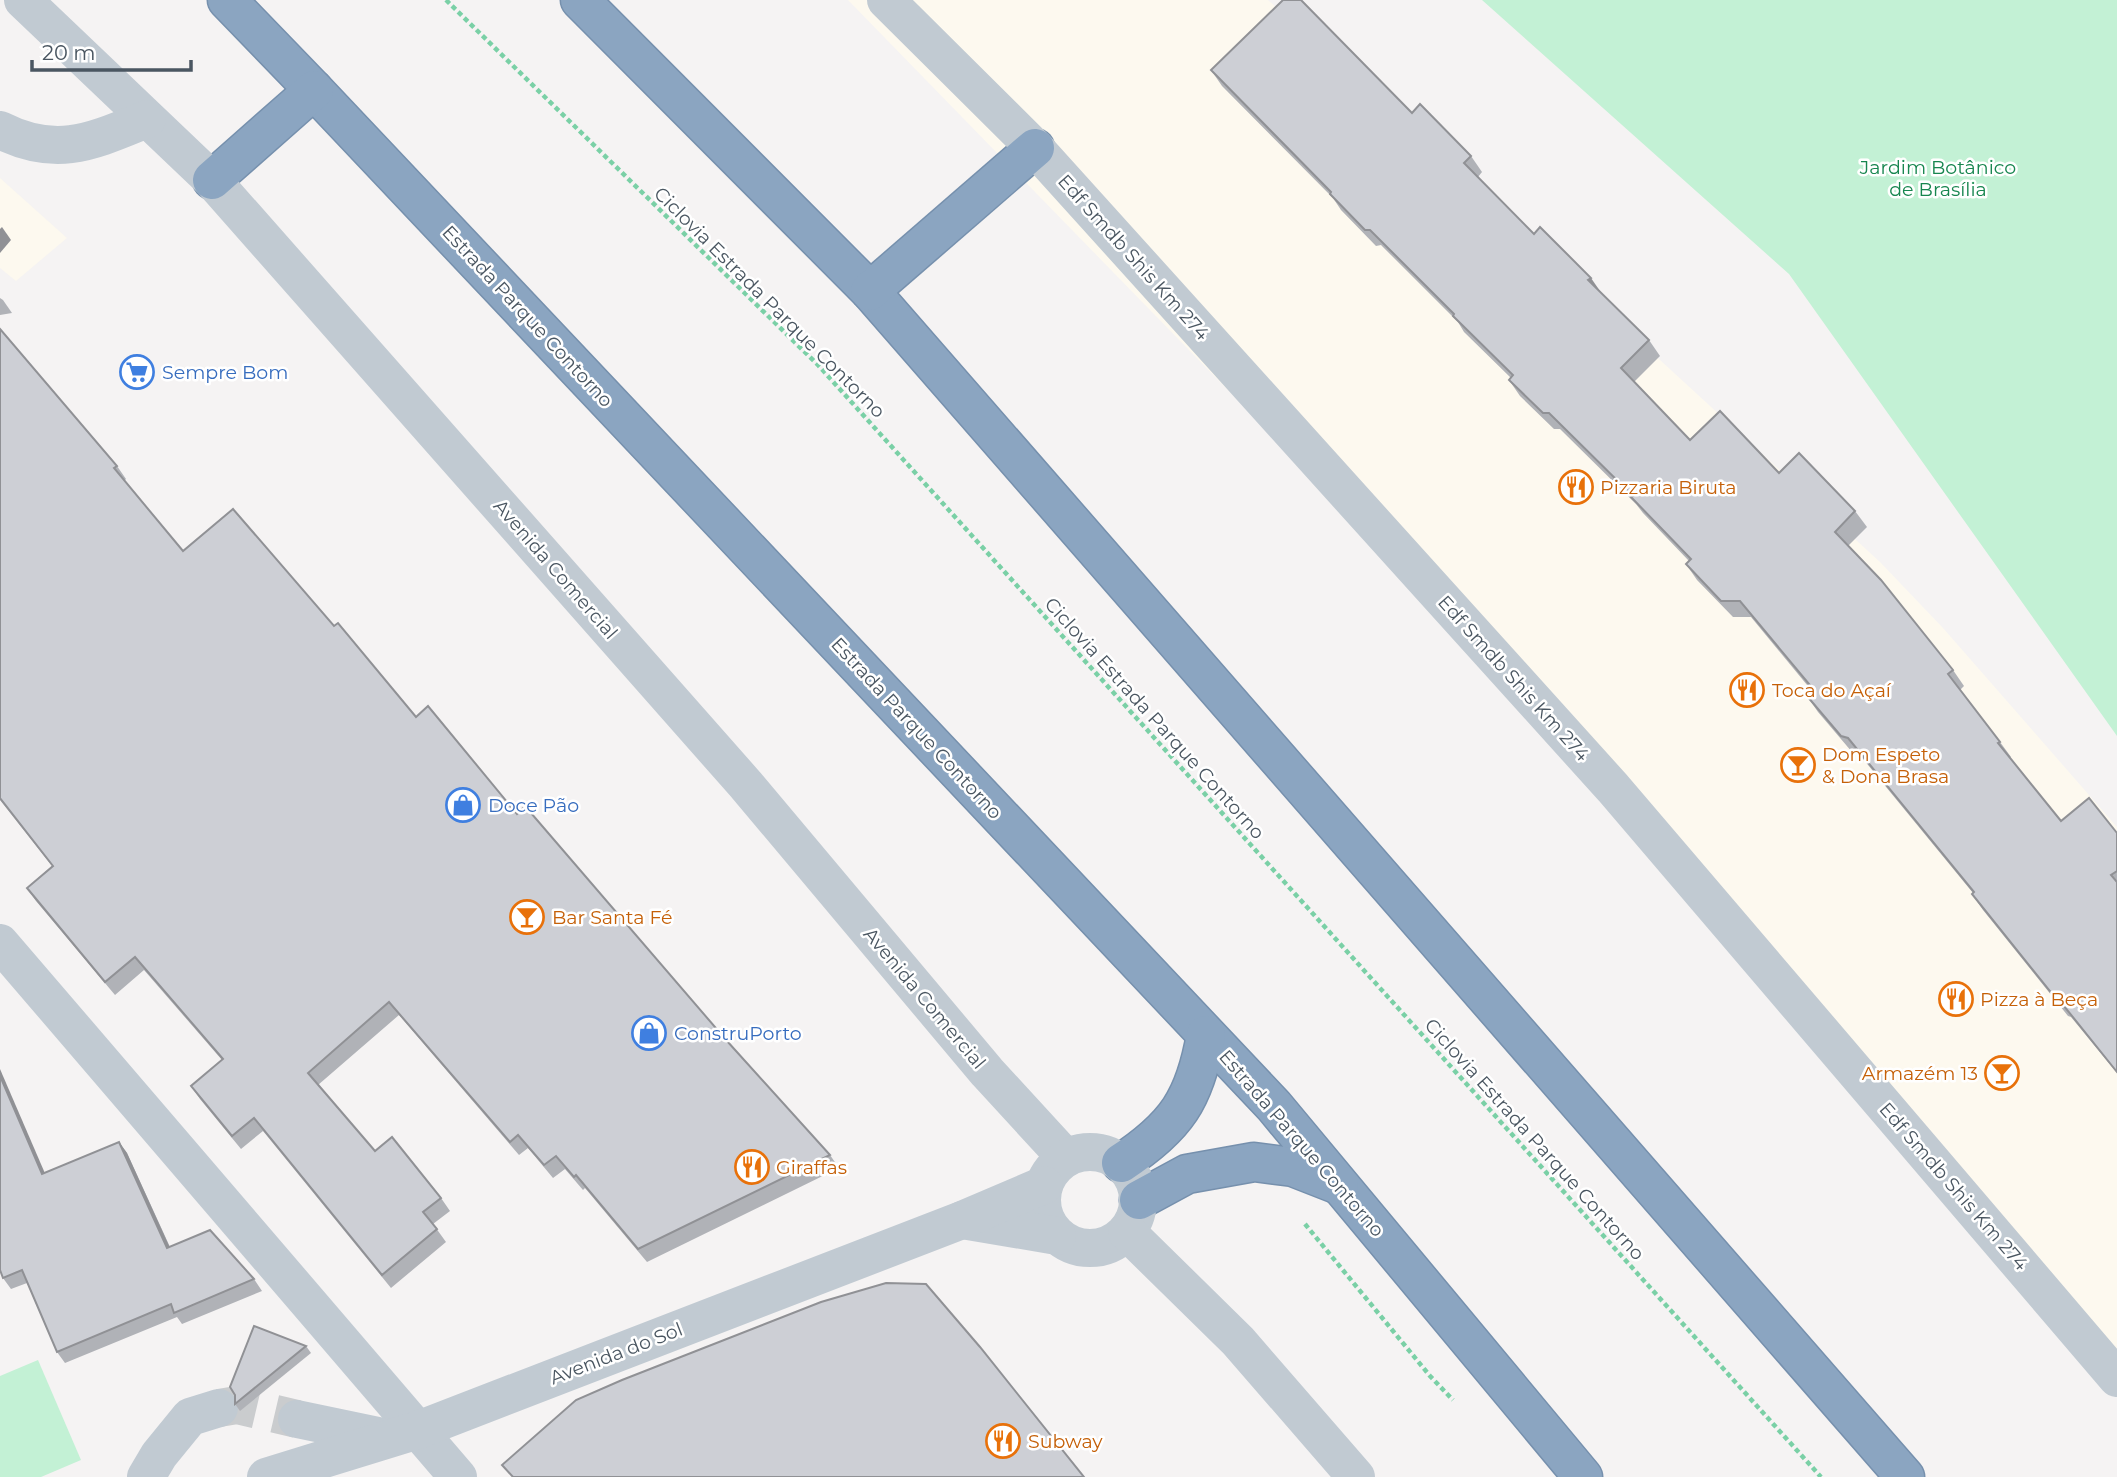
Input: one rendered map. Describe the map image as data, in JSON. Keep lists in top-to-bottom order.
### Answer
{
  "streets": {
    "highway": ["Estrada Parque Contorno"],
    "street": ["Edf Smdb Shis Km 274", "Avenida Comercial", "Avenida do Sol"],
    "path": ["Ciclovia Estrada Parque Contorno"]
  },
  "crossings": [
    ["Avenida Comercial", "Avenida do Sol"]
  ],
  "parks": ["Jardim Botânico de Brasília"],
  "places": {
    "supermarket": ["Sempre Bom"],
    "restaurant": [
      "Pizzaria Biruta",
      "Toca do Açaí",
      "Pizza à Beça",
      "Giraffas",
      "Subway"
    ],
    "bar": ["Dom Espeto & Dona Brasa", "Bar Santa Fé", "Armazém 13"],
    "shop": ["Doce Pão", "ConstruPorto"]
  },
  "scale_bar": "20 m"
}
